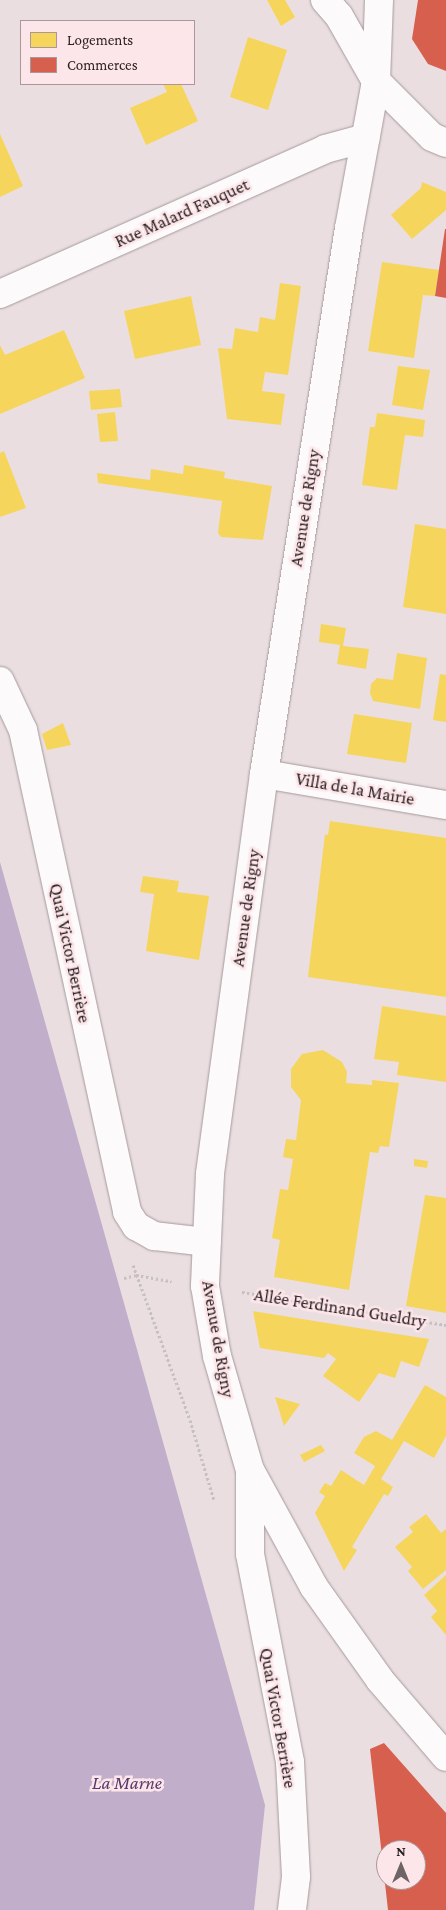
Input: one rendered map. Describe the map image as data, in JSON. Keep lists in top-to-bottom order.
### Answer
{
  "streets": {
    "street": [
      "Rue Malard Fauquet",
      "Avenue de Rigny",
      "Villa de la Mairie",
      "Quai Victor Berrière"
    ],
    "path": ["Allée Ferdinand Gueldry"]
  },
  "crossings": [
    ["Rue Malard Fauquet", "Avenue de Rigny"],
    ["Avenue de Rigny", "Villa de la Mairie"],
    ["Avenue de Rigny", "Quai Victor Berrière"]
  ],
  "water": ["La Marne"],
  "legend": ["Logements", "Commerces"],
  "north": "top"
}
